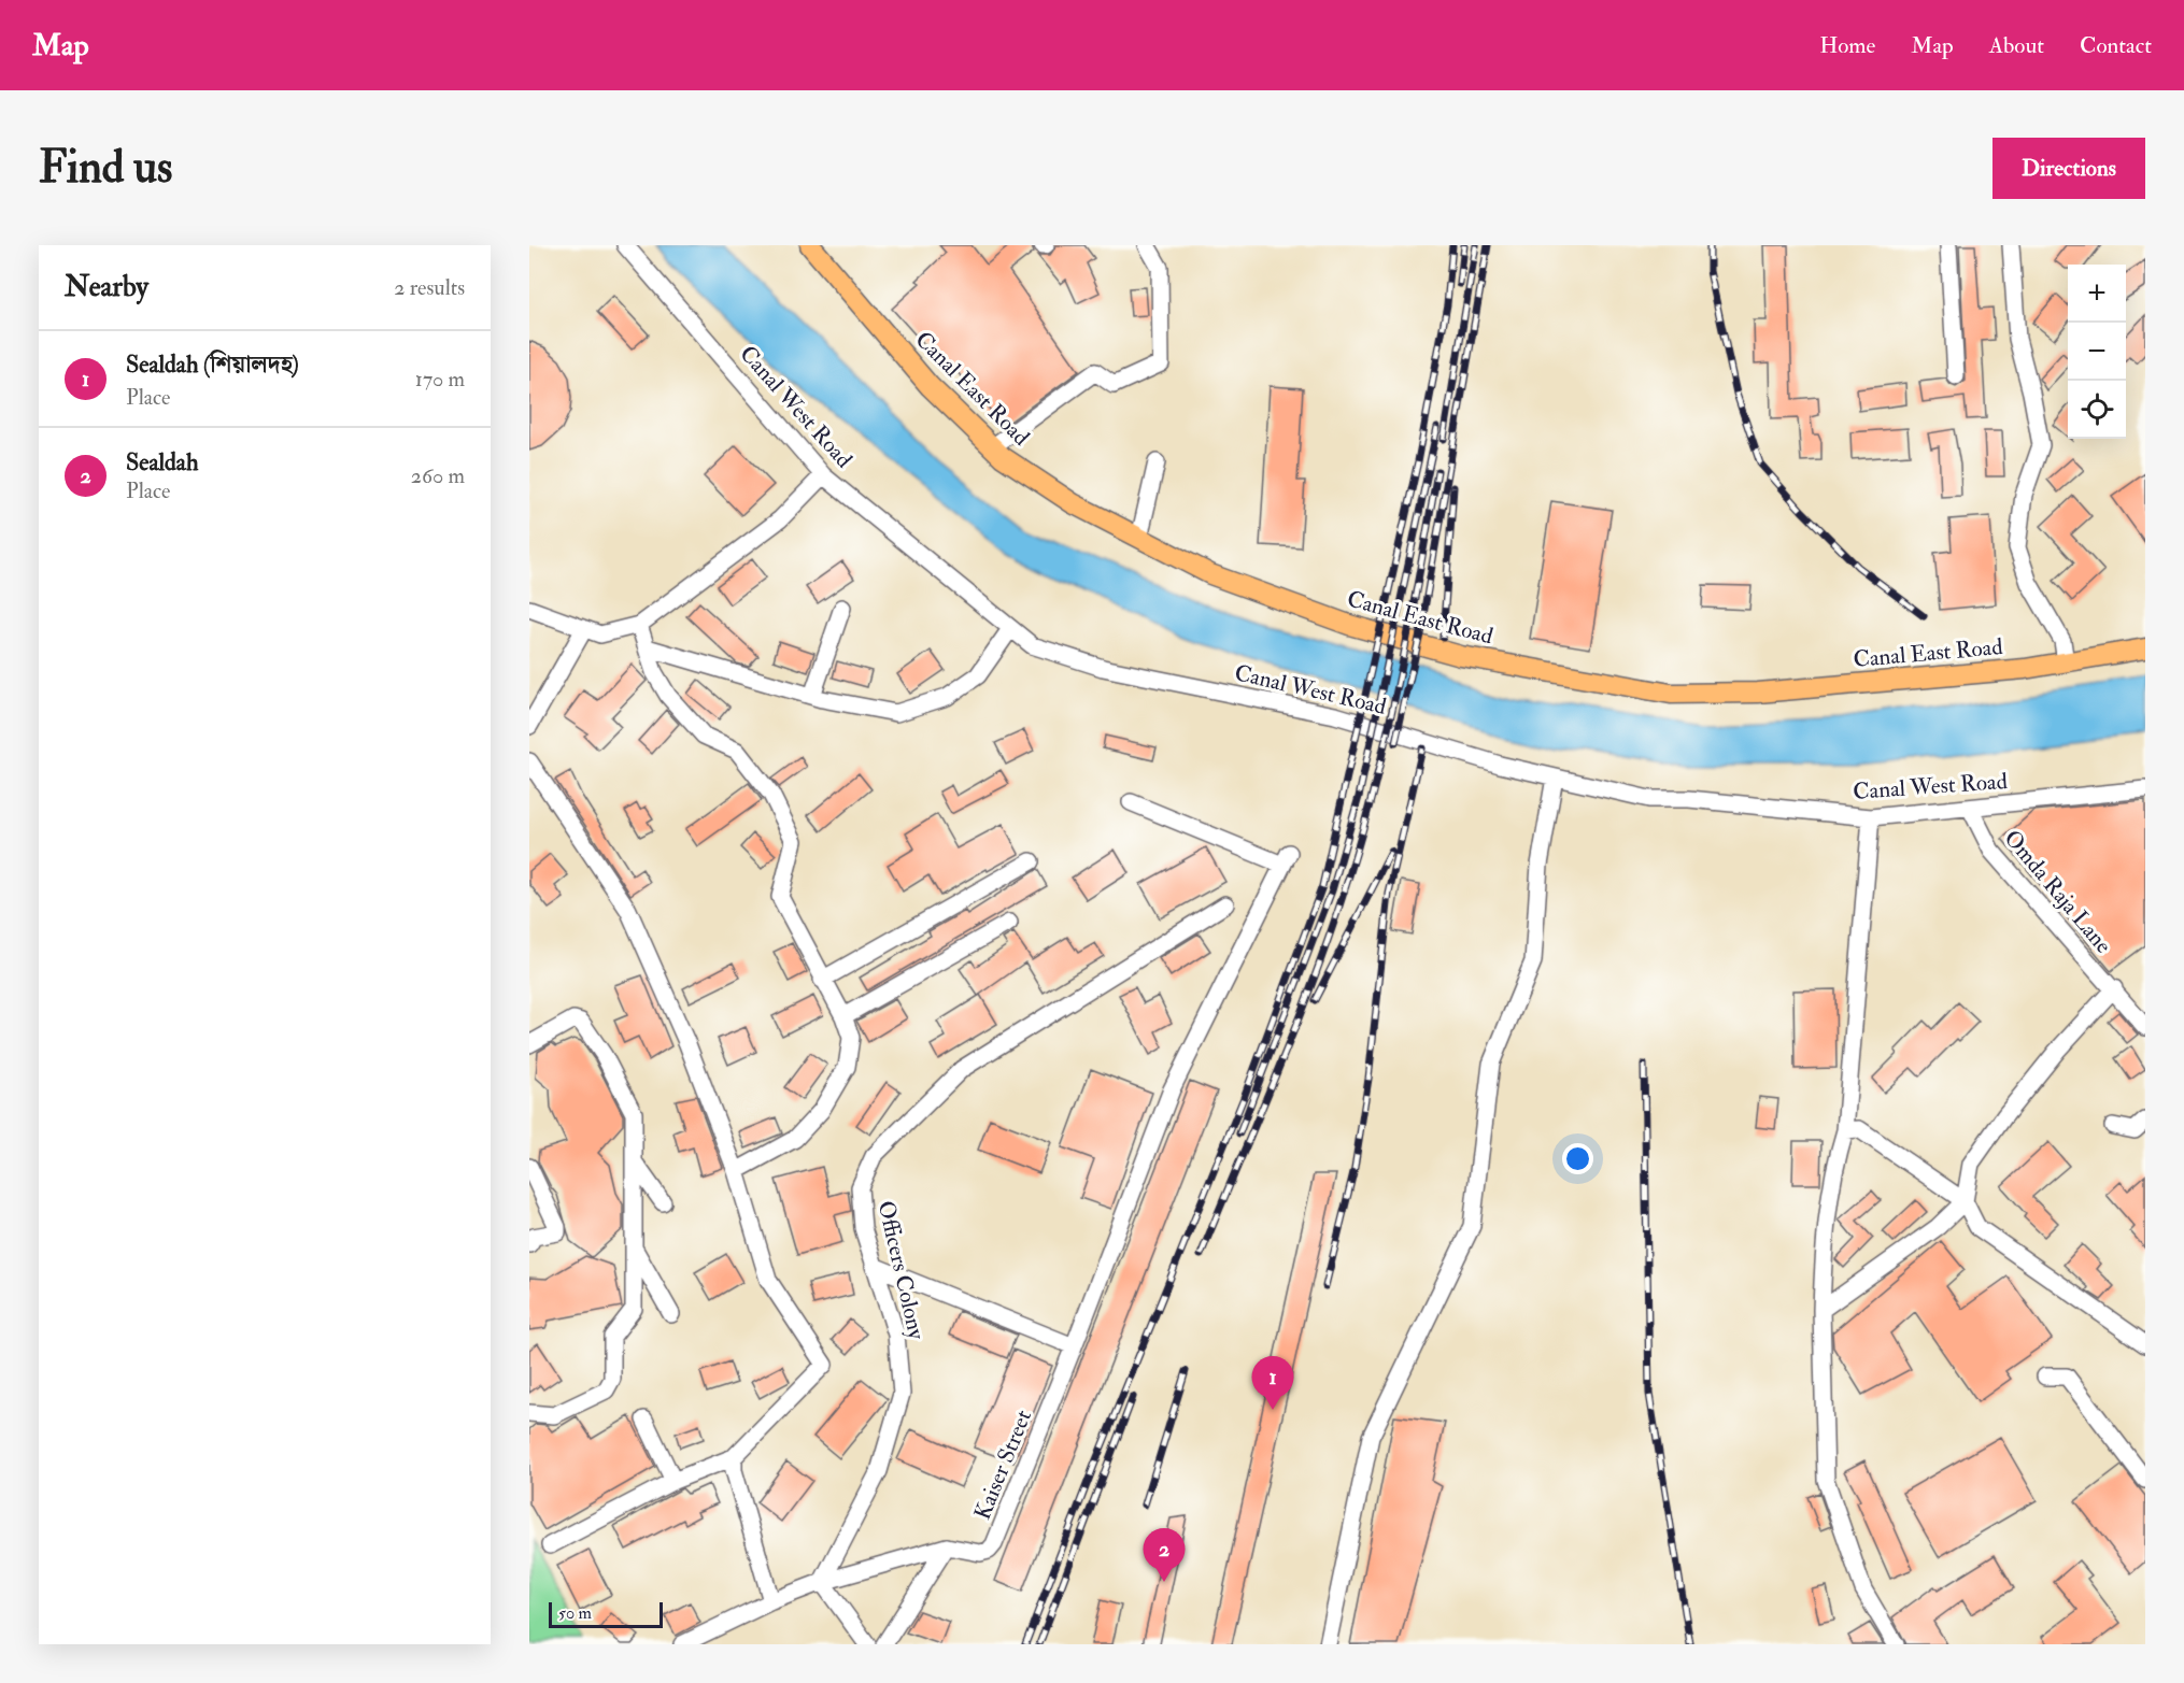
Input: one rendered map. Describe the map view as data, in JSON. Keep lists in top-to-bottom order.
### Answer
{
  "streets": {
    "main road": ["Canal East Road"],
    "street": [
      "Canal West Road",
      "Omda Raja Lane",
      "Officers Colony",
      "Kaiser Street"
    ]
  },
  "crossings": [
    ["Canal West Road", "Omda Raja Lane"],
    ["Officers Colony", "Kaiser Street"]
  ],
  "scale_bar": "50 m",
  "page": {
    "header": "Map",
    "nav": [
      "Home",
      "Map",
      "About",
      "Contact"
    ],
    "buttons": "Directions",
    "title": "Find us",
    "heading": ["Nearby", "2 results"],
    "map_buttons": ["+", "−"],
    "list": [
      {
        "mark": "1",
        "name": "Sealdah (শিয়ালদহ)",
        "note": "Place",
        "value": "170 m"
      },
      {
        "mark": "2",
        "name": "Sealdah",
        "note": "Place",
        "value": "260 m"
      }
    ],
    "pins": ["1", "2"],
    "scale": "50 m"
  }
}
